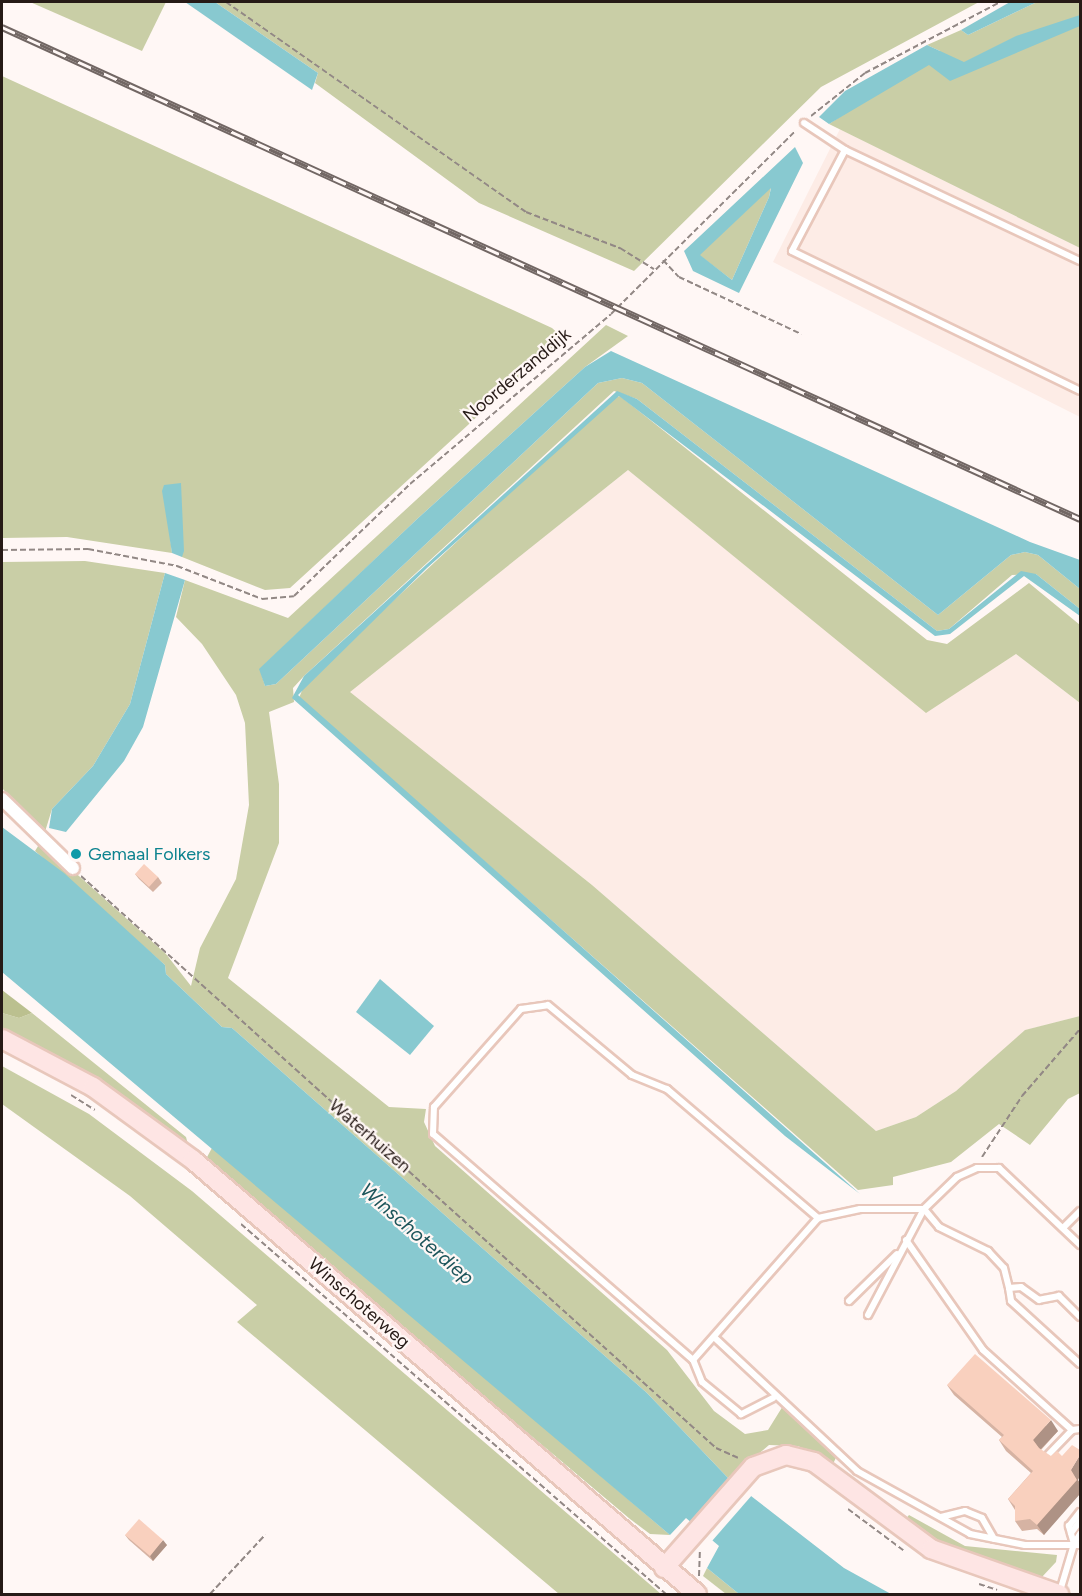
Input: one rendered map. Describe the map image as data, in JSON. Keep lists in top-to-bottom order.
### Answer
{
  "streets": {
    "main road": ["Winschoterweg"],
    "path": ["Noorderzanddijk", "Waterhuizen"]
  },
  "water": ["Winschoterdiep"],
  "places": ["Gemaal Folkers"]
}
